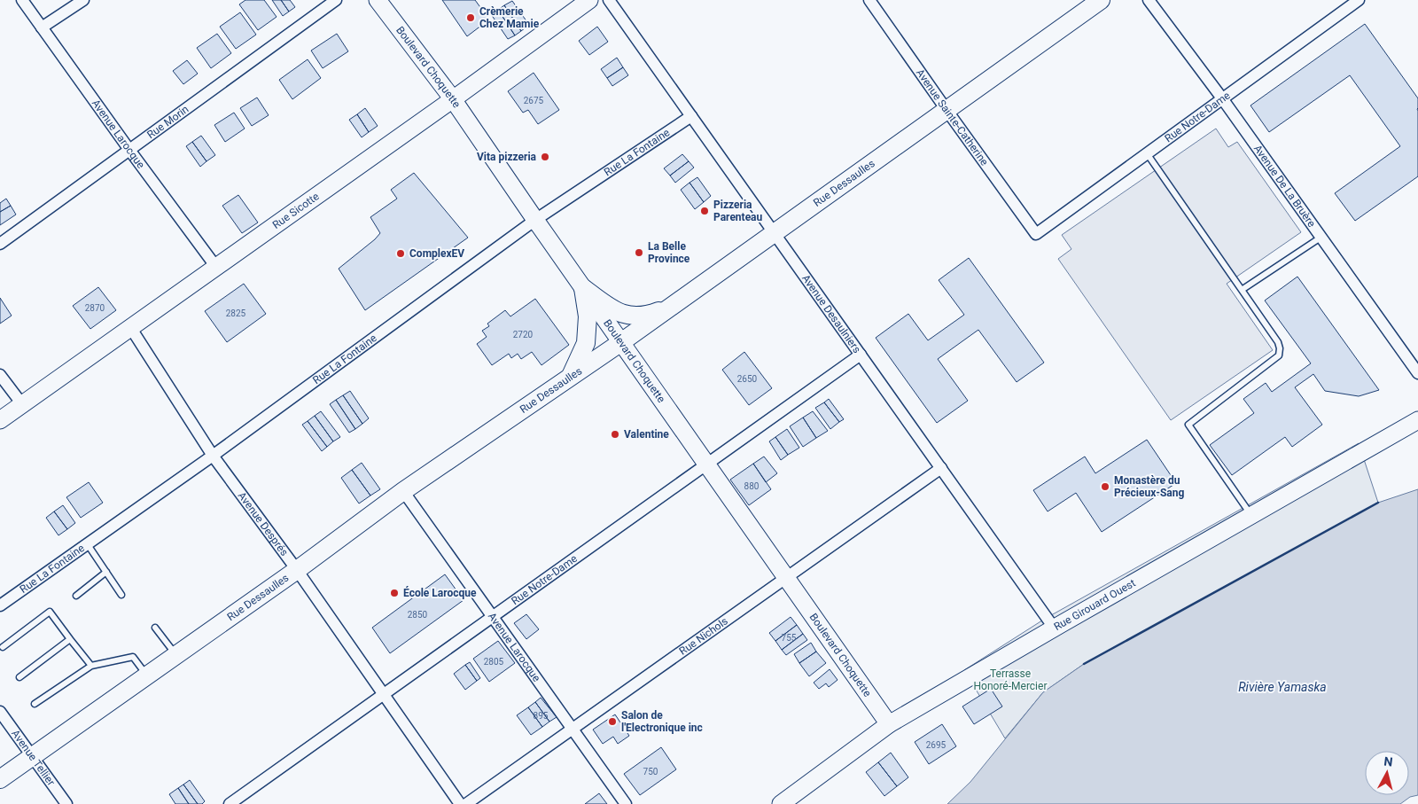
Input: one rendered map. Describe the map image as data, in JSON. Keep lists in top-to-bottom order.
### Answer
{
  "streets": {
    "main road": ["Rue Dessaulles"],
    "street": [
      "Boulevard Choquette",
      "Avenue Sainte-Catherine",
      "Rue Notre-Dame",
      "Rue Morin",
      "Avenue Larocque",
      "Rue La Fontaine",
      "Avenue De La Bruère",
      "Rue Sicotte",
      "Avenue Desaulniers",
      "Avenue Després",
      "Rue Girouard Ouest",
      "Rue Nichols",
      "Avenue Tellier"
    ]
  },
  "crossings": [
    ["Boulevard Choquette", "Rue Notre-Dame"],
    ["Boulevard Choquette", "Rue La Fontaine"],
    ["Boulevard Choquette", "Rue Dessaulles"],
    ["Boulevard Choquette", "Rue Sicotte"],
    ["Boulevard Choquette", "Rue Girouard Ouest"],
    ["Boulevard Choquette", "Rue Nichols"],
    ["Avenue Sainte-Catherine", "Rue Notre-Dame"],
    ["Avenue Sainte-Catherine", "Rue Dessaulles"],
    ["Rue Notre-Dame", "Avenue Larocque"],
    ["Rue Notre-Dame", "Avenue De La Bruère"],
    ["Rue Notre-Dame", "Avenue Desaulniers"],
    ["Rue Notre-Dame", "Avenue Després"],
    ["Rue Morin", "Avenue Larocque"],
    ["Avenue Larocque", "Rue Dessaulles"],
    ["Avenue Larocque", "Rue Sicotte"],
    ["Avenue Larocque", "Rue Nichols"],
    ["Rue La Fontaine", "Avenue Desaulniers"],
    ["Rue La Fontaine", "Avenue Després"],
    ["Rue Dessaulles", "Avenue Desaulniers"],
    ["Rue Dessaulles", "Avenue Després"],
    ["Rue Dessaulles", "Avenue Tellier"],
    ["Rue Sicotte", "Avenue Després"],
    ["Avenue Desaulniers", "Rue Girouard Ouest"],
    ["Avenue Desaulniers", "Rue Nichols"]
  ],
  "water": ["Rivière Yamaska"],
  "parks": ["Terrasse Honoré-Mercier"],
  "places": [
    "Crèmerie Chez Mamie",
    "Vita pizzeria",
    "Pizzeria Parenteau",
    "La Belle Province",
    "ComplexEV",
    "Valentine",
    "Monastère du Précieux-Sang",
    "École Larocque",
    "Salon de l'Electronique inc"
  ],
  "house_numbers": [
    "2675",
    "2870",
    "2825",
    "2720",
    "2650",
    "880",
    "2850",
    "755",
    "2805",
    "895",
    "2695",
    "750"
  ],
  "north": "top"
}
